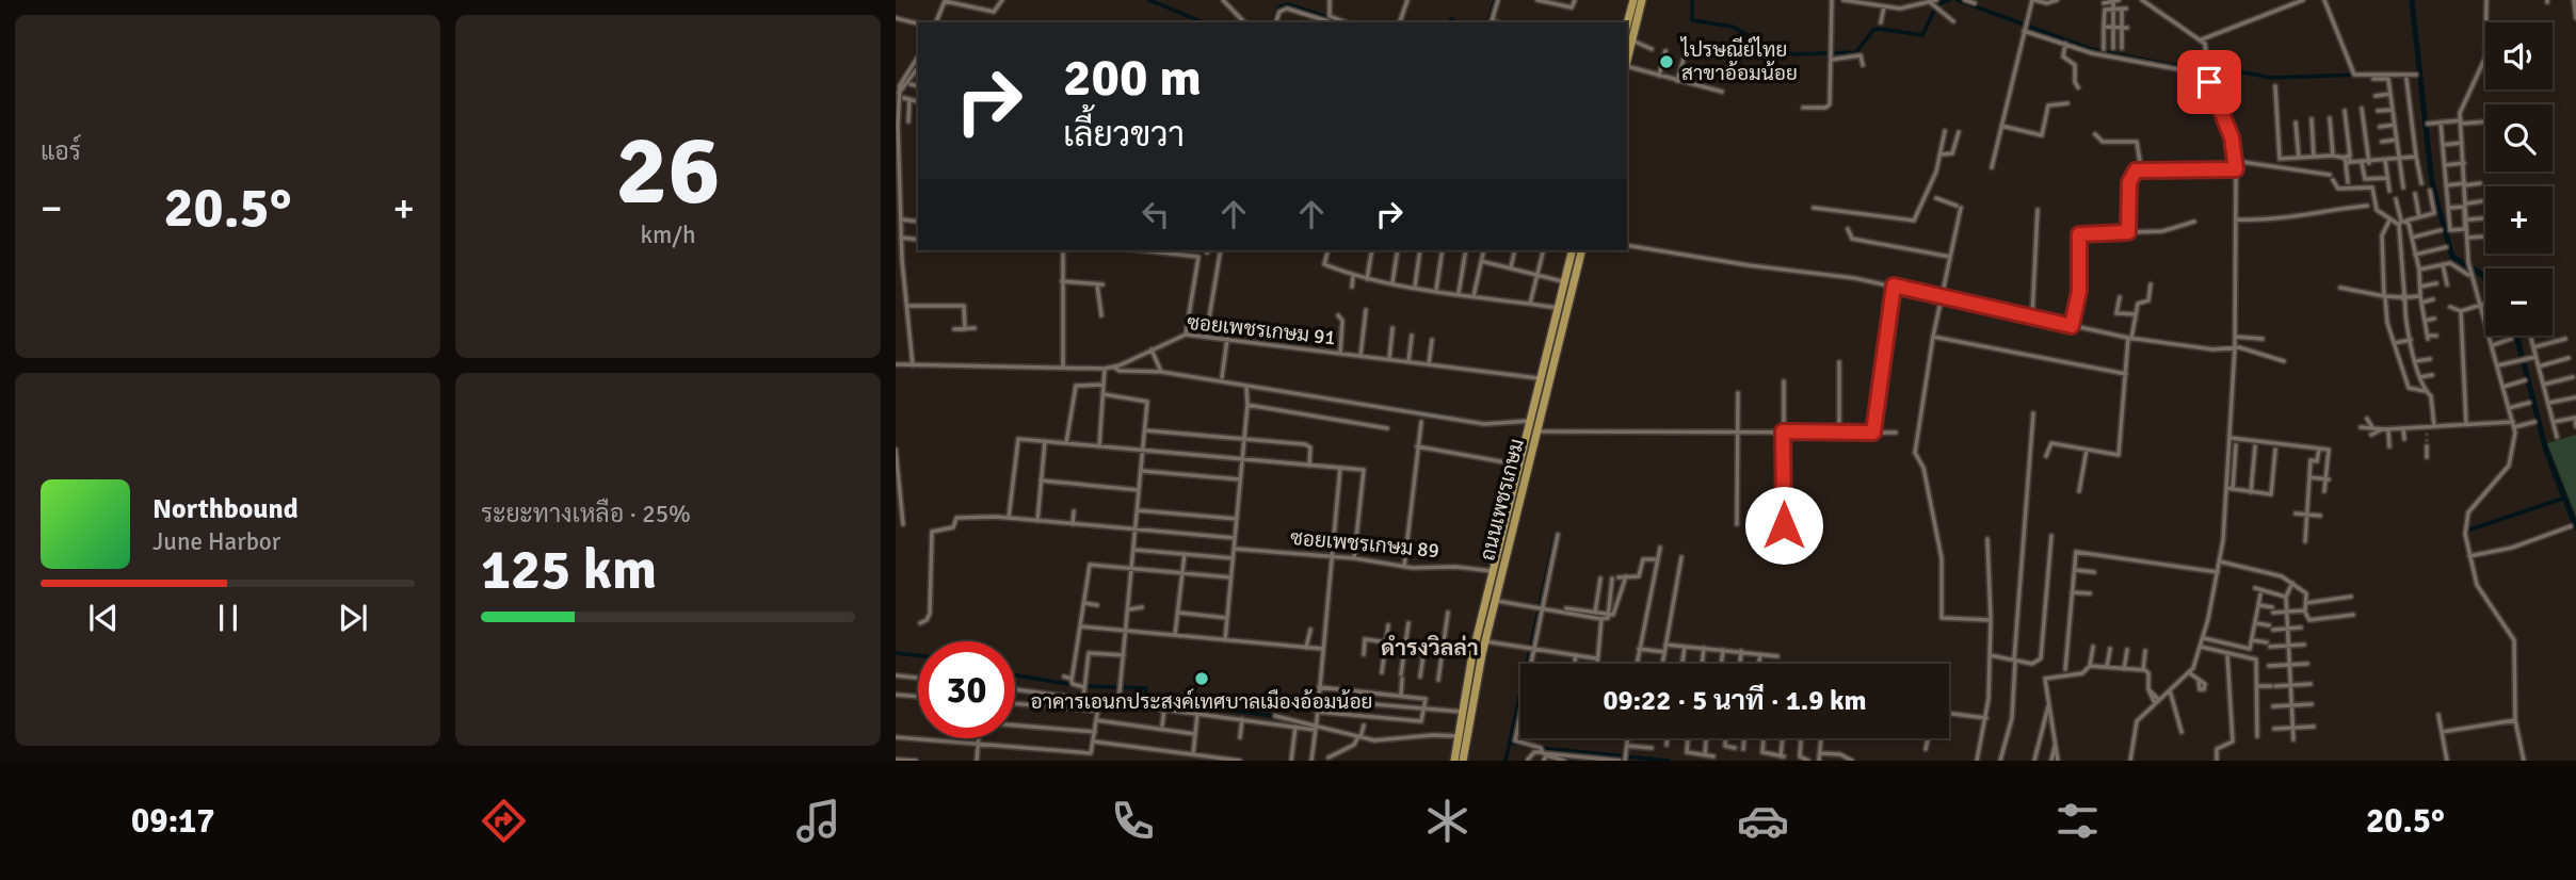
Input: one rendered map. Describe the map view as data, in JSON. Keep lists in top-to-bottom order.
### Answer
{
  "streets": {
    "main road": ["ถนนเพชรเกษม"],
    "street": ["ซอยเพชรเกษม 91", "ซอยเพชรเกษม 89"]
  },
  "crossings": [
    ["ซอยเพชรเกษม 91", "ถนนเพชรเกษม"],
    ["ถนนเพชรเกษม", "ซอยเพชรเกษม 89"]
  ],
  "districts": ["ดำรงวิลล่า"],
  "places": ["ไปรษณีย์ไทย สาขาอ้อมน้อย", "อาคารเอนกประสงค์เทศบาลเมืองอ้อมน้อย"],
  "page": {
    "tile": [
      "แอร์",
      ["26", "km/h"],
      ["ระยะทางเหลือ · 25%", "125 km"]
    ],
    "map_buttons": ["+", "−"],
    "turn": ["200 m", "เลี้ยวขวา"],
    "heat": ["−", "20.5°", "+"],
    "song": ["Northbound", "June Harbor"],
    "limit": "30",
    "trip": "09:22 · 5 นาที · 1.9 km",
    "tabs": ["09:17", "20.5°"]
  }
}
